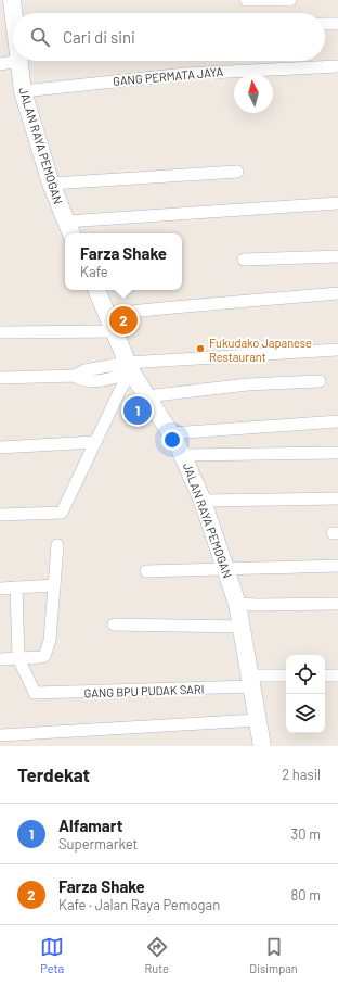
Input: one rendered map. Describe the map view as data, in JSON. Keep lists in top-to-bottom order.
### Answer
{
  "streets": {
    "street": ["GANG PERMATA JAYA", "JALAN RAYA PEMOGAN", "GANG BPU PUDAK SARI"]
  },
  "crossings": [
    ["GANG PERMATA JAYA", "JALAN RAYA PEMOGAN"],
    ["JALAN RAYA PEMOGAN", "GANG BPU PUDAK SARI"]
  ],
  "places": ["Fukudako Japanese Restaurant"],
  "north": "top",
  "page": {
    "search": "Cari di sini",
    "popup": ["Farza Shake", "Kafe"],
    "pins": ["2", "1"],
    "heading": ["Terdekat", "2 hasil"],
    "list": [
      {
        "mark": "1",
        "name": "Alfamart",
        "note": "Supermarket",
        "value": "30 m"
      },
      {
        "mark": "2",
        "name": "Farza Shake",
        "note": "Kafe · Jalan Raya Pemogan",
        "value": "80 m"
      }
    ],
    "nav": ["Peta", "Rute", "Disimpan"]
  }
}
